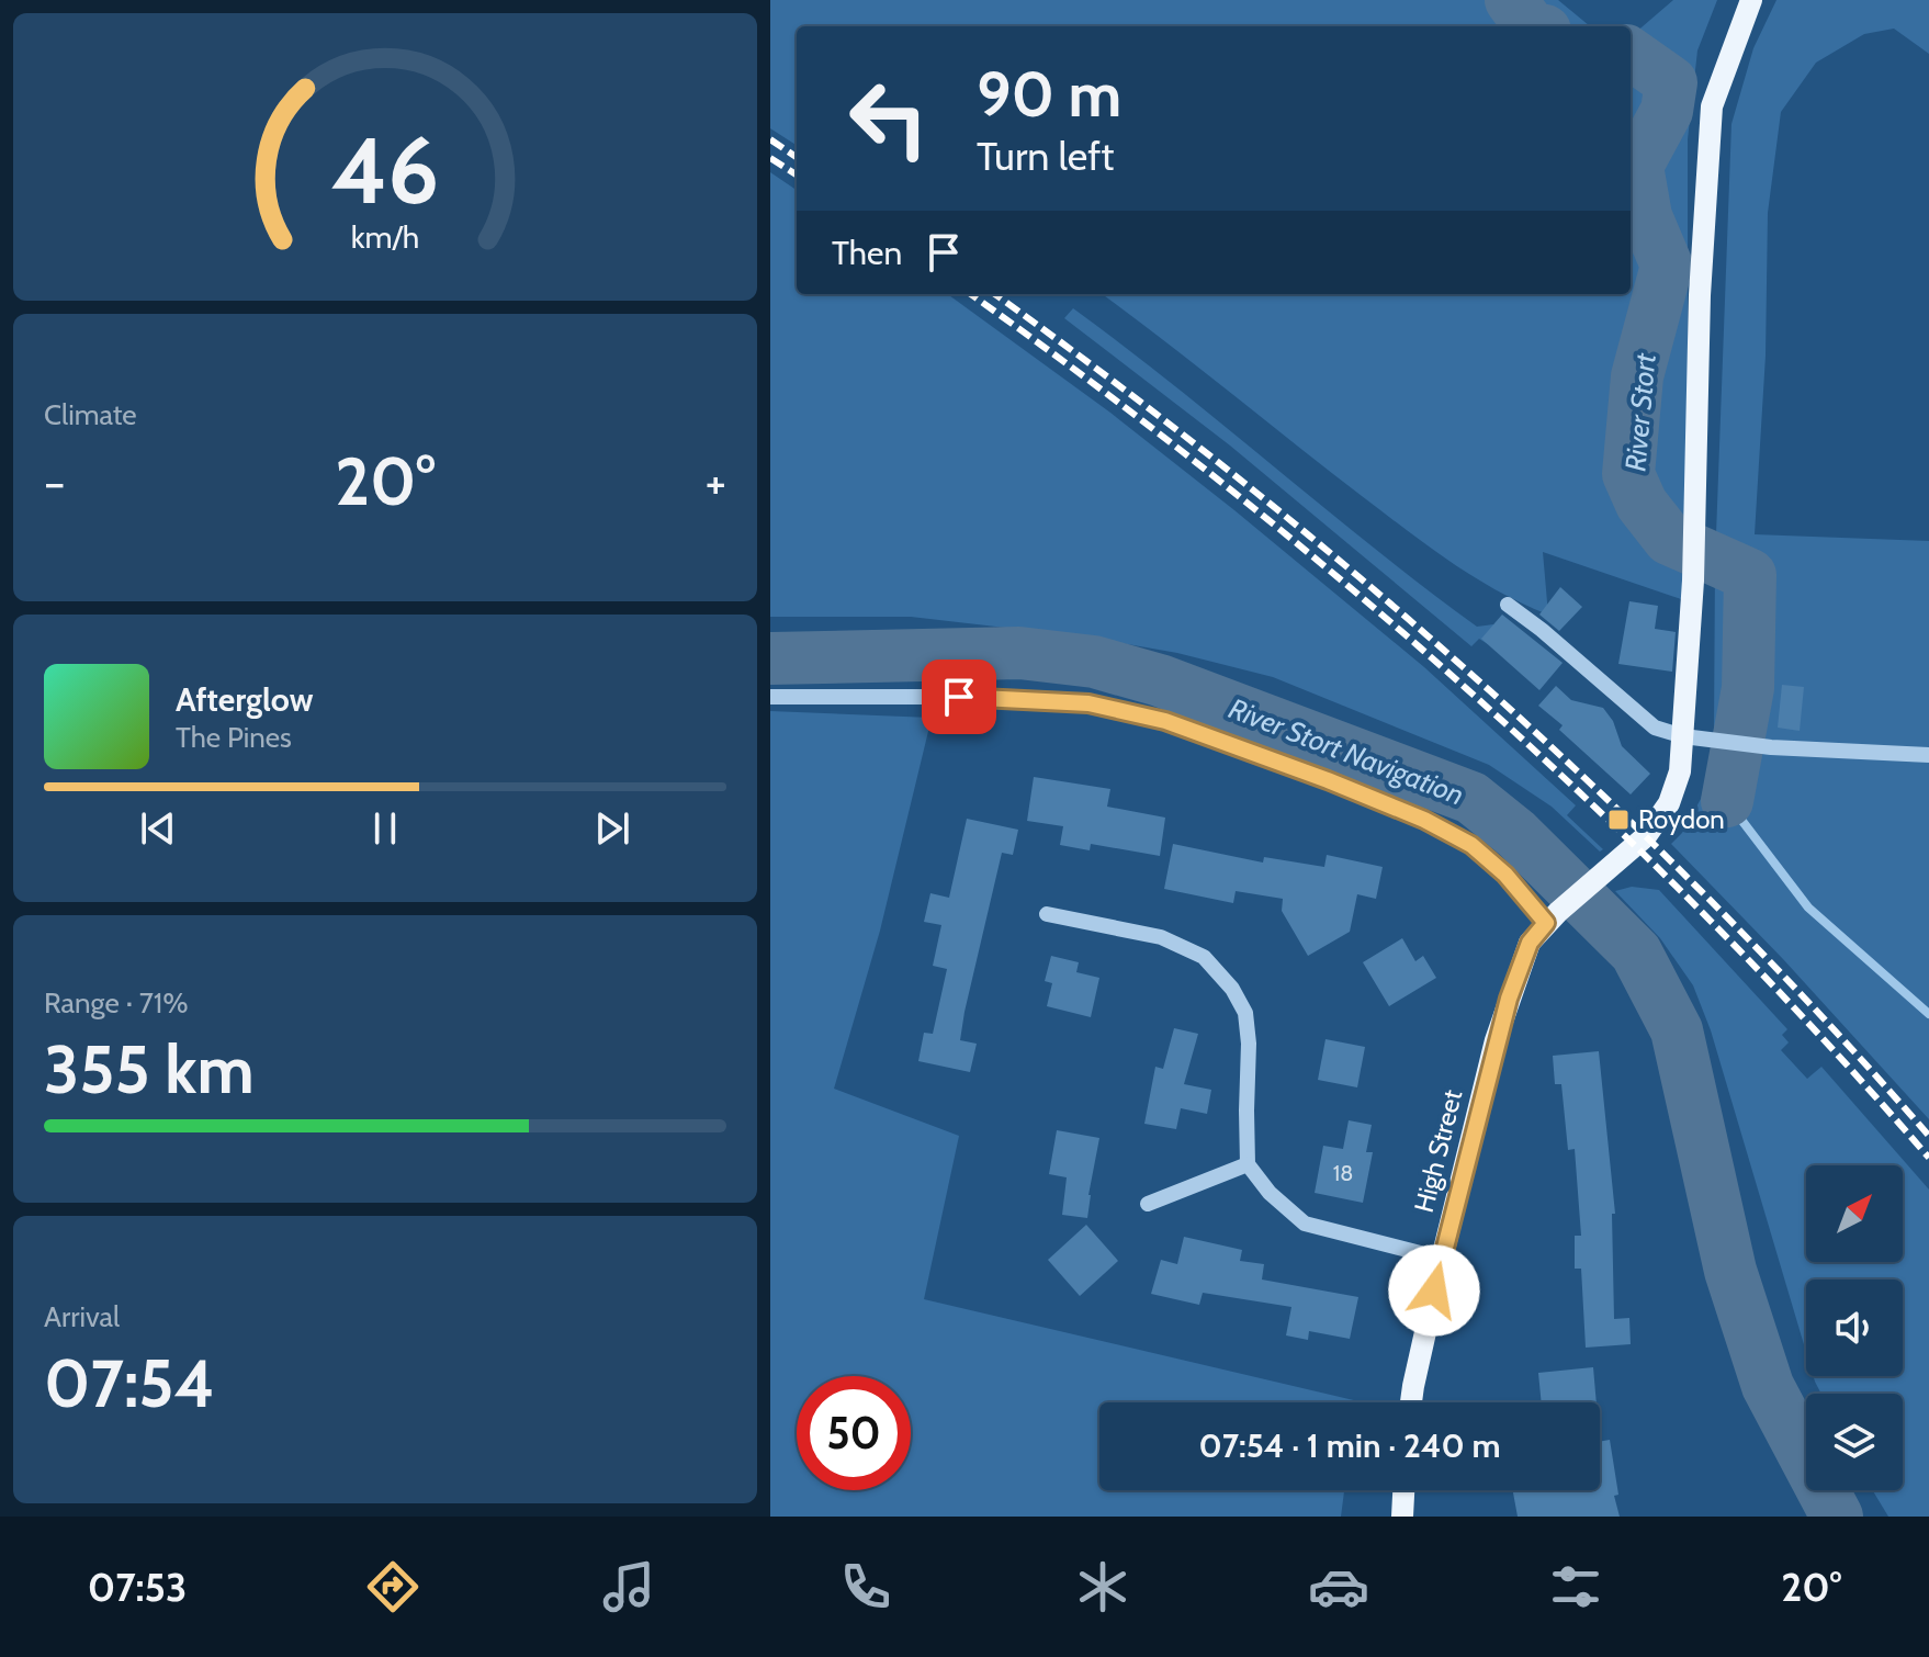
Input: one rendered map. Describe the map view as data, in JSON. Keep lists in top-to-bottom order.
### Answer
{
  "streets": {
    "main road": ["High Street"]
  },
  "water": ["River Stort", "River Stort Navigation"],
  "places": {
    "transit": ["Roydon"]
  },
  "house_numbers": ["18"],
  "north": "top right",
  "page": {
    "turn": ["90 m", "Turn left"],
    "then": "Then",
    "tile": [
      "Climate",
      ["Range · 71%", "355 km"],
      ["Arrival", "07:54"]
    ],
    "heat": ["−", "20°", "+"],
    "song": ["Afterglow", "The Pines"],
    "limit": "50",
    "trip": "07:54 · 1 min · 240 m",
    "tabs": ["07:53", "20°"],
    "gauge": ["46", "km/h"]
  }
}
